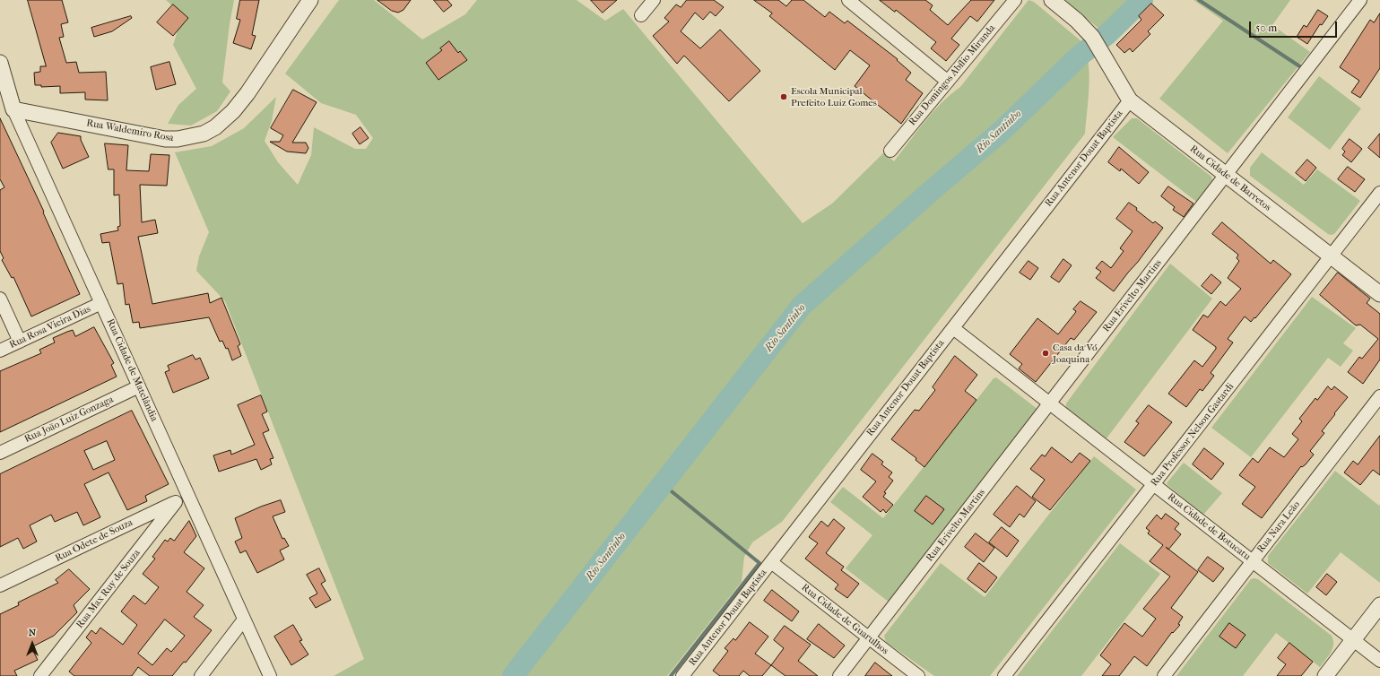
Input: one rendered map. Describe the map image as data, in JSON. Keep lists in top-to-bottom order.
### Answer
{
  "streets": {
    "street": [
      "Rua Domingos Abílio Miranda",
      "Rua Waldemiro Rosa",
      "Rua Antenor Douat Baptista",
      "Rua Cidade de Barretos",
      "Rua Erivelto Martins",
      "Rua Rosa Vieira Dias",
      "Rua Cidade de Matelândia",
      "Rua João Luiz Gonzaga",
      "Rua Professor Nelson Gastardi",
      "Rua Cidade de Botucatu",
      "Rua Nara Leão",
      "Rua Odete de Souza",
      "Rua Max Ruy de Souza",
      "Rua Cidade de Guarulhos"
    ]
  },
  "crossings": [
    ["Rua Waldemiro Rosa", "Rua Cidade de Matelândia"],
    ["Rua Antenor Douat Baptista", "Rua Cidade de Barretos"],
    ["Rua Antenor Douat Baptista", "Rua Cidade de Botucatu"],
    ["Rua Antenor Douat Baptista", "Rua Cidade de Guarulhos"],
    ["Rua Cidade de Barretos", "Rua Erivelto Martins"],
    ["Rua Cidade de Barretos", "Rua Professor Nelson Gastardi"],
    ["Rua Erivelto Martins", "Rua Cidade de Botucatu"],
    ["Rua Erivelto Martins", "Rua Cidade de Guarulhos"],
    ["Rua Rosa Vieira Dias", "Rua Cidade de Matelândia"],
    ["Rua Cidade de Matelândia", "Rua João Luiz Gonzaga"],
    ["Rua Cidade de Matelândia", "Rua Odete de Souza"],
    ["Rua Professor Nelson Gastardi", "Rua Cidade de Botucatu"],
    ["Rua Cidade de Botucatu", "Rua Nara Leão"],
    ["Rua Odete de Souza", "Rua Max Ruy de Souza"]
  ],
  "water": ["Rio Santinho"],
  "places": ["Escola Municipal Prefeito Luiz Gomes", "Casa da Vó Joaquina"],
  "scale_bar": "50 m",
  "north": "top"
}
